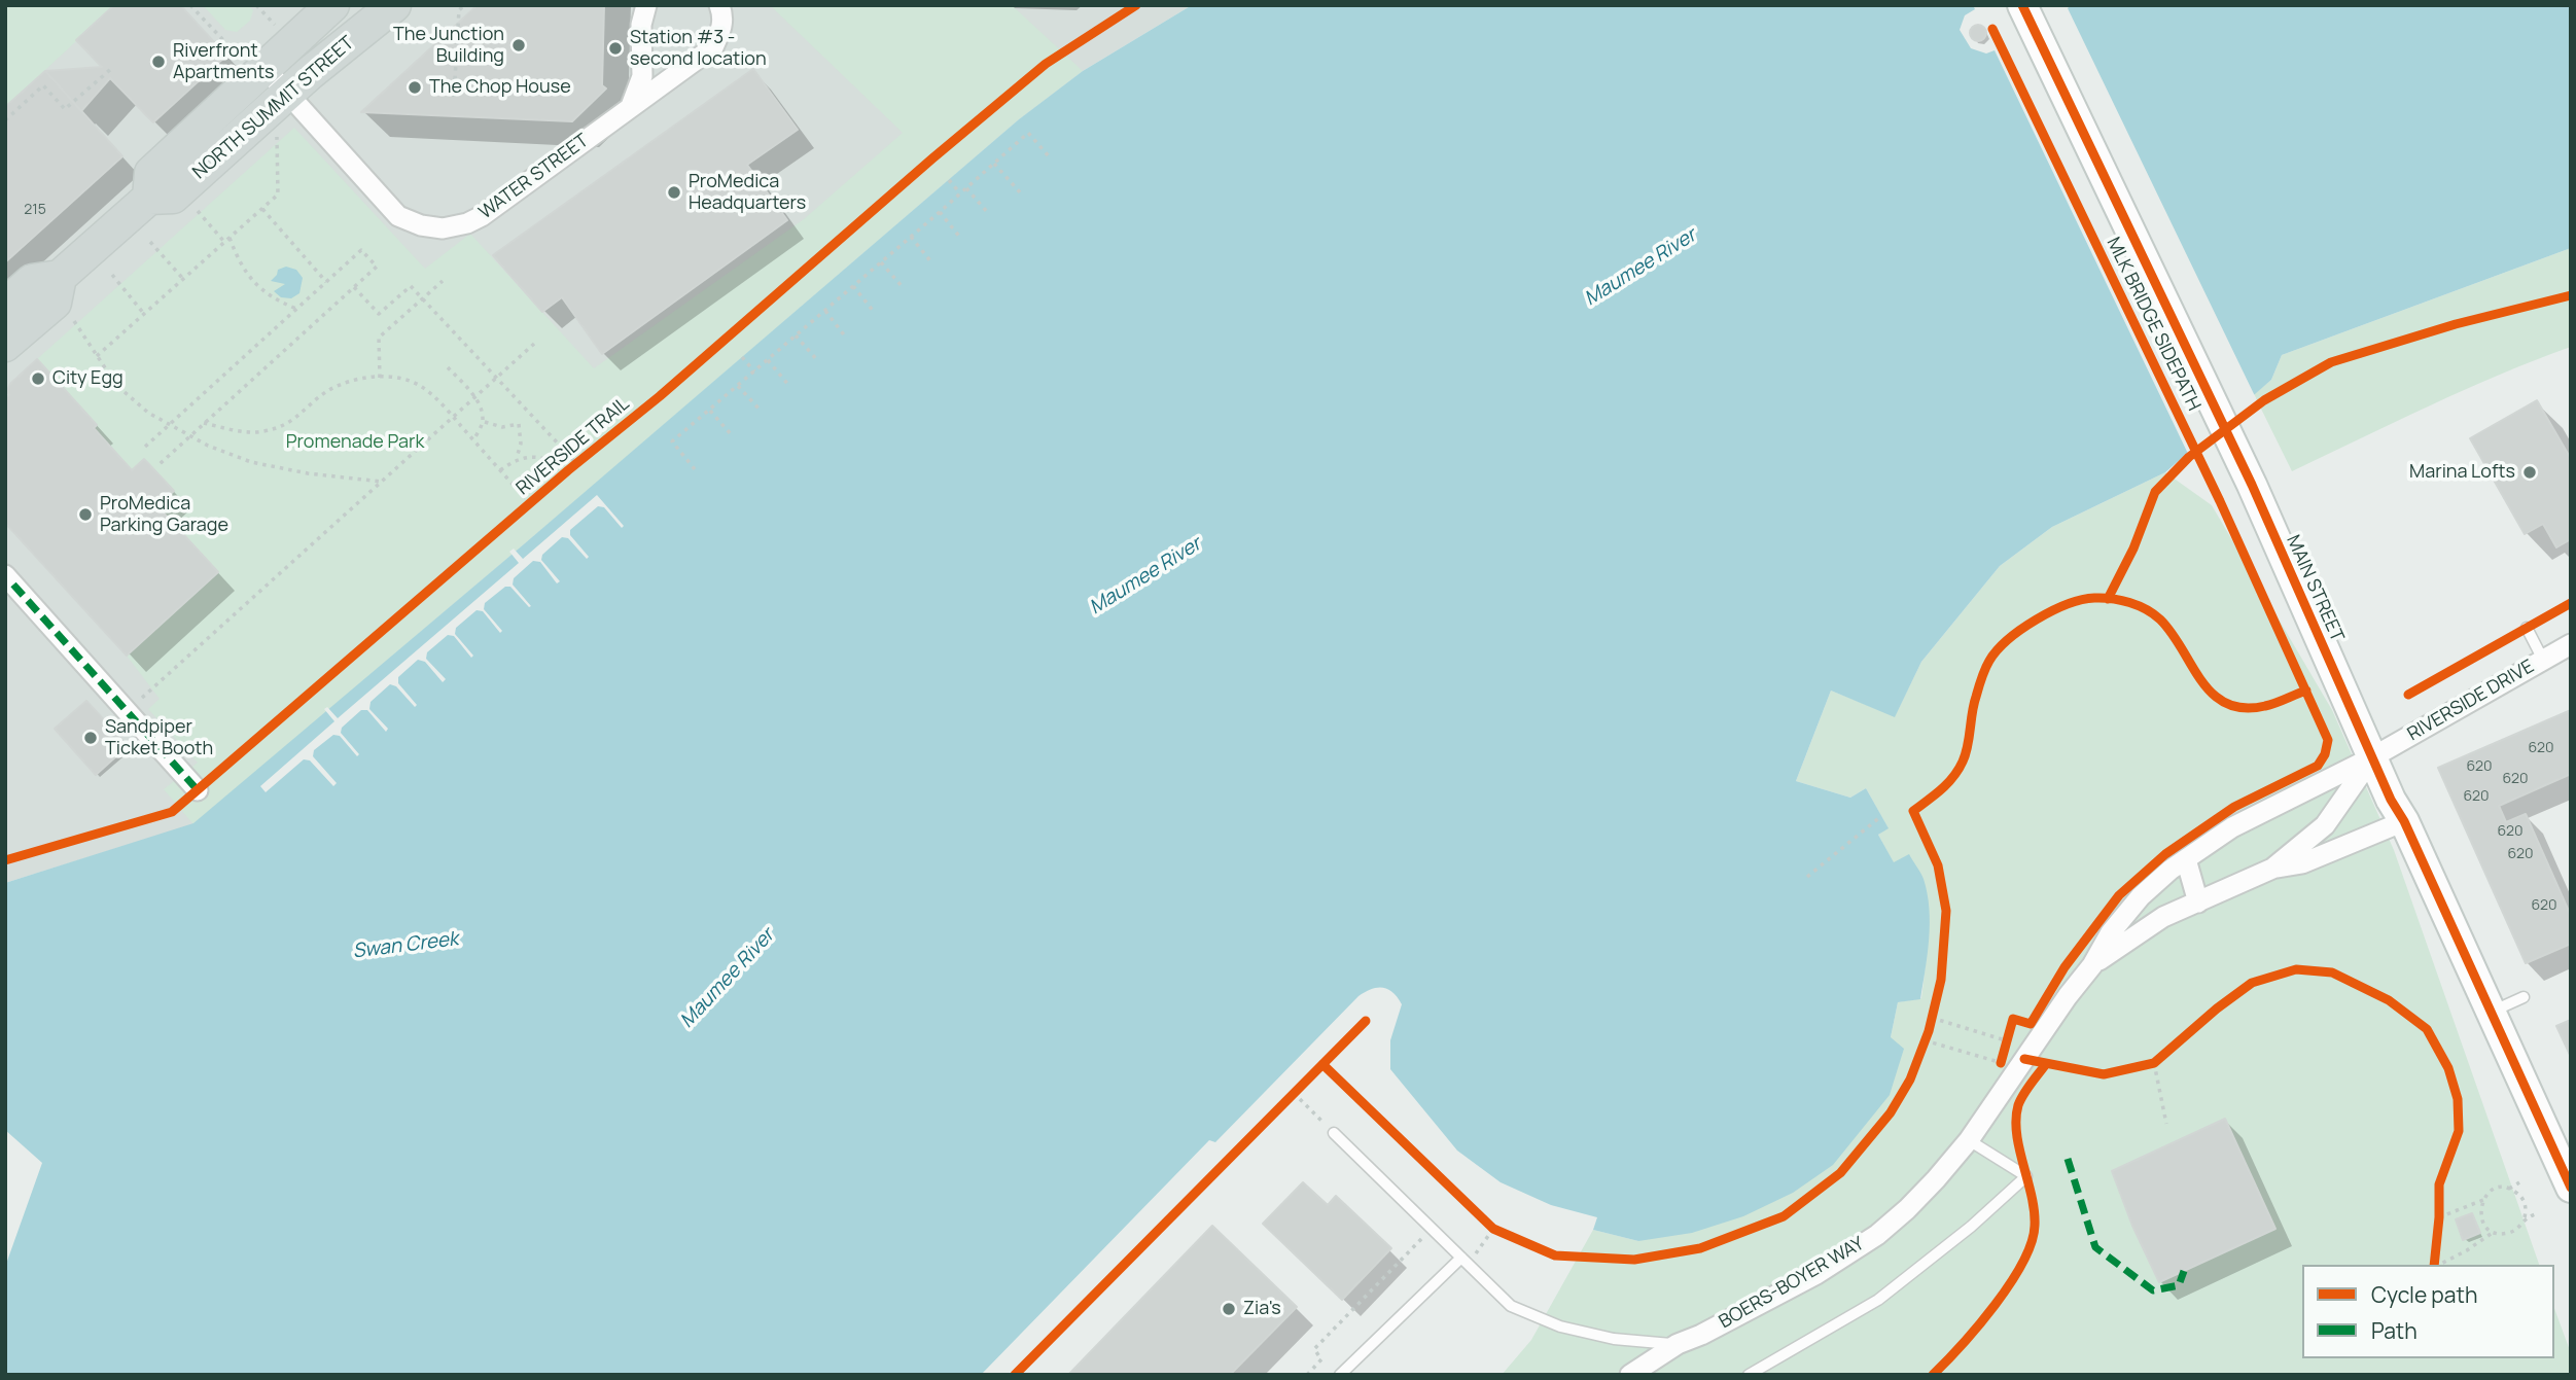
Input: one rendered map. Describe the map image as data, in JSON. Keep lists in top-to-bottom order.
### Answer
{
  "streets": {
    "main road": ["NORTH SUMMIT STREET", "MAIN STREET"],
    "street": ["WATER STREET", "RIVERSIDE DRIVE", "BOERS-BOYER WAY"],
    "cycle path": ["MLK BRIDGE SIDEPATH", "RIVERSIDE TRAIL"]
  },
  "crossings": [
    ["NORTH SUMMIT STREET", "WATER STREET"],
    ["MAIN STREET", "RIVERSIDE DRIVE"],
    ["MAIN STREET", "BOERS-BOYER WAY"],
    ["RIVERSIDE DRIVE", "BOERS-BOYER WAY"]
  ],
  "water": ["Maumee River", "Swan Creek"],
  "parks": ["Promenade Park"],
  "places": [
    "The Junction Building",
    "Station #3 - second location",
    "Riverfront Apartments",
    "The Chop House",
    "ProMedica Headquarters",
    "City Egg",
    "Marina Lofts",
    "ProMedica Parking Garage",
    "Sandpiper Ticket Booth",
    "Zia's"
  ],
  "house_numbers": [
    "215",
    "620",
    "620",
    "620",
    "620",
    "620",
    "620",
    "620"
  ],
  "legend": ["Cycle path", "Path"]
}
